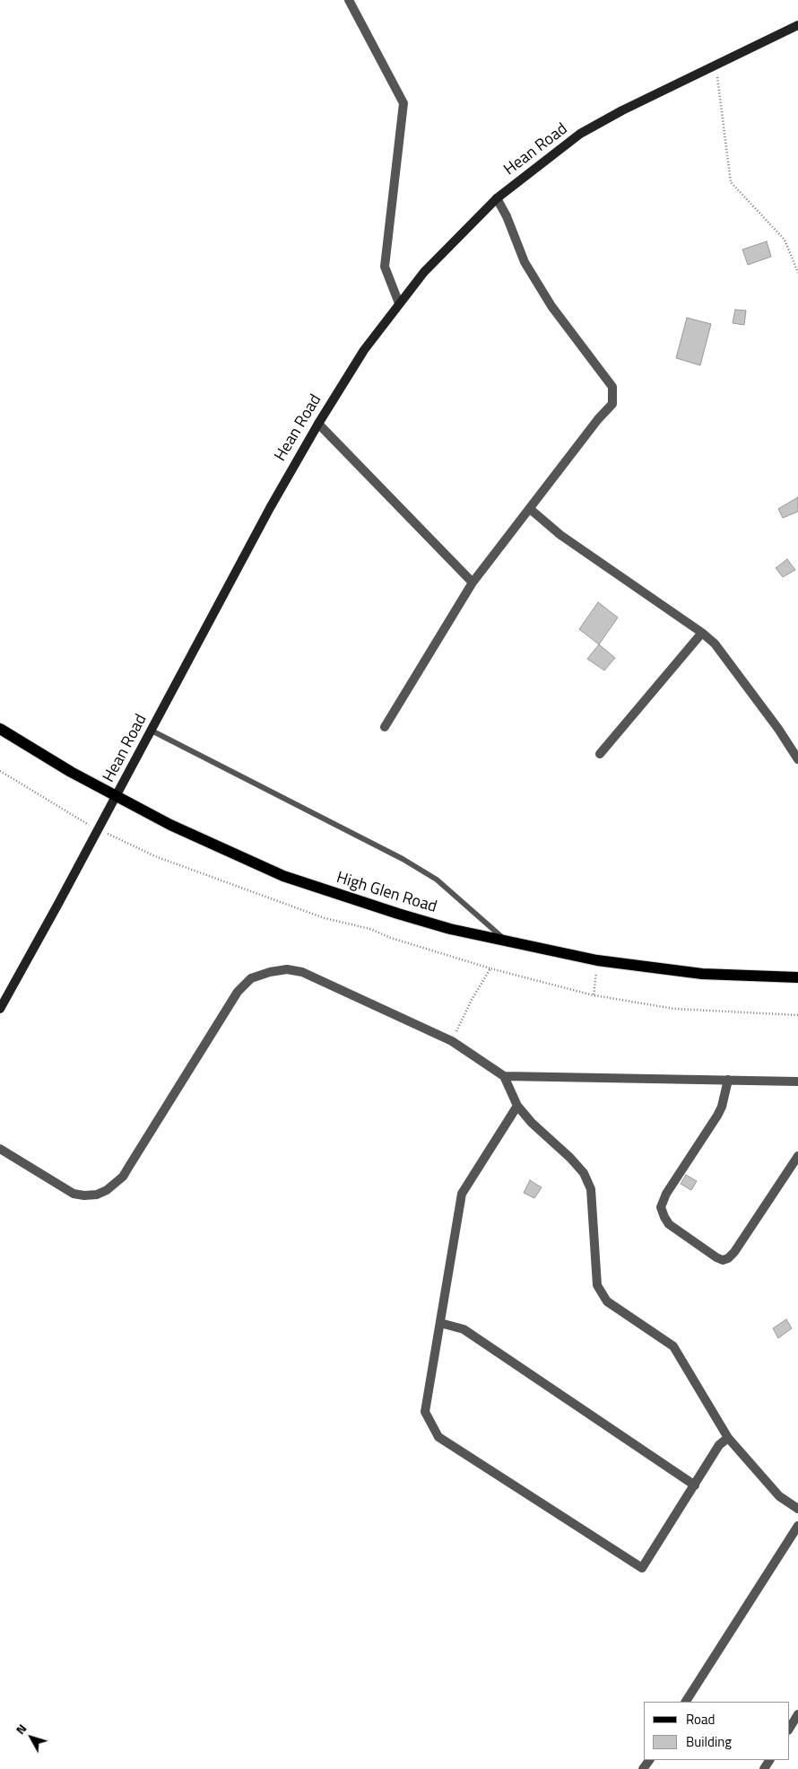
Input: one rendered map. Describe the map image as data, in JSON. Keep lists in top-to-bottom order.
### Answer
{
  "streets": {
    "main road": ["High Glen Road"],
    "street": ["Hean Road"]
  },
  "crossings": [
    ["Hean Road", "High Glen Road"]
  ],
  "legend": ["Road", "Building"],
  "north": "top left"
}
